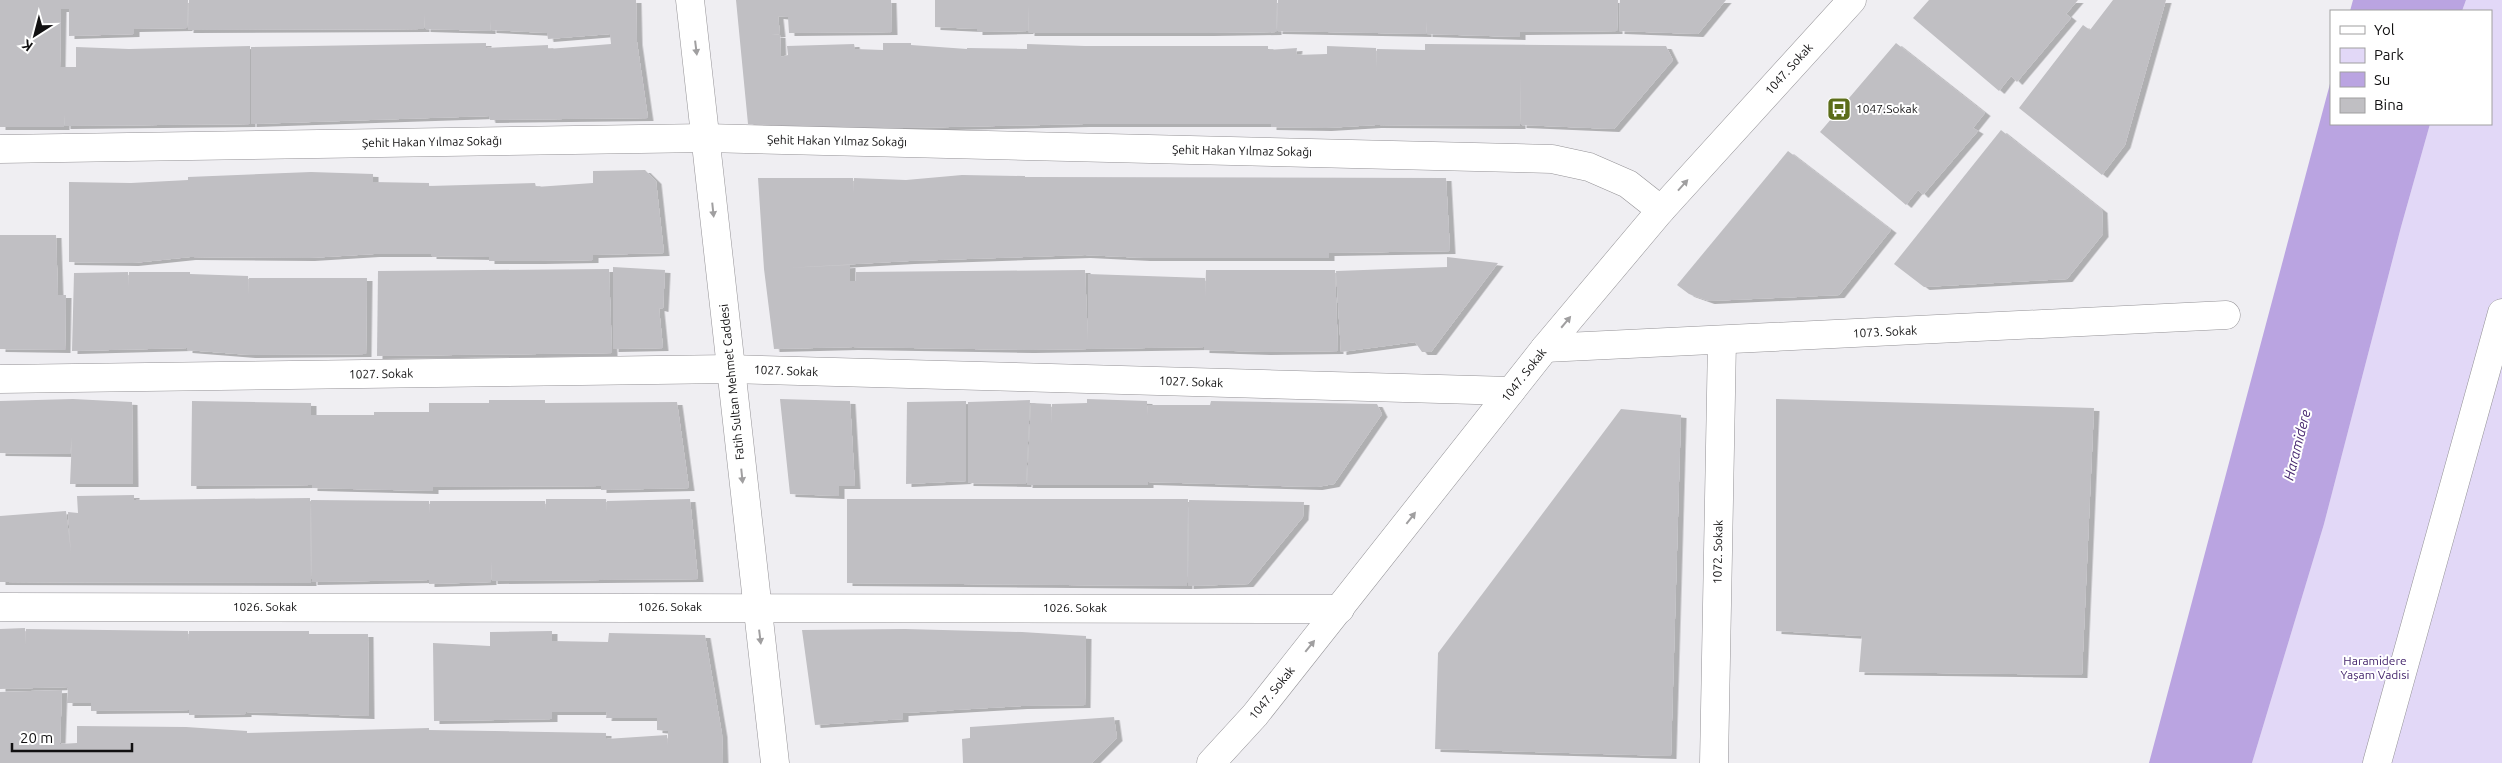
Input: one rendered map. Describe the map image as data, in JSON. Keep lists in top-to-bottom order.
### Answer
{
  "streets": {
    "street": [
      "1047. Sokak",
      "Şehit Hakan Yılmaz Sokağı",
      "1073. Sokak",
      "1027. Sokak",
      "Fatih Sultan Mehmet Caddesi",
      "1072. Sokak",
      "1026. Sokak"
    ]
  },
  "crossings": [
    ["1047. Sokak", "Şehit Hakan Yılmaz Sokağı"],
    ["1047. Sokak", "1073. Sokak"],
    ["1047. Sokak", "1027. Sokak"],
    ["1047. Sokak", "1026. Sokak"],
    ["Şehit Hakan Yılmaz Sokağı", "Fatih Sultan Mehmet Caddesi"],
    ["1073. Sokak", "1072. Sokak"],
    ["1027. Sokak", "Fatih Sultan Mehmet Caddesi"],
    ["Fatih Sultan Mehmet Caddesi", "1026. Sokak"]
  ],
  "one_way": ["1047. Sokak", "Fatih Sultan Mehmet Caddesi"],
  "water": ["Haramidere"],
  "parks": ["Haramidere Yaşam Vadisi"],
  "places": {
    "bus stop": ["1047.Sokak"]
  },
  "legend": [
    "Yol",
    "Park",
    "Su",
    "Bina"
  ],
  "scale_bar": "20 m",
  "north": "bottom left"
}
